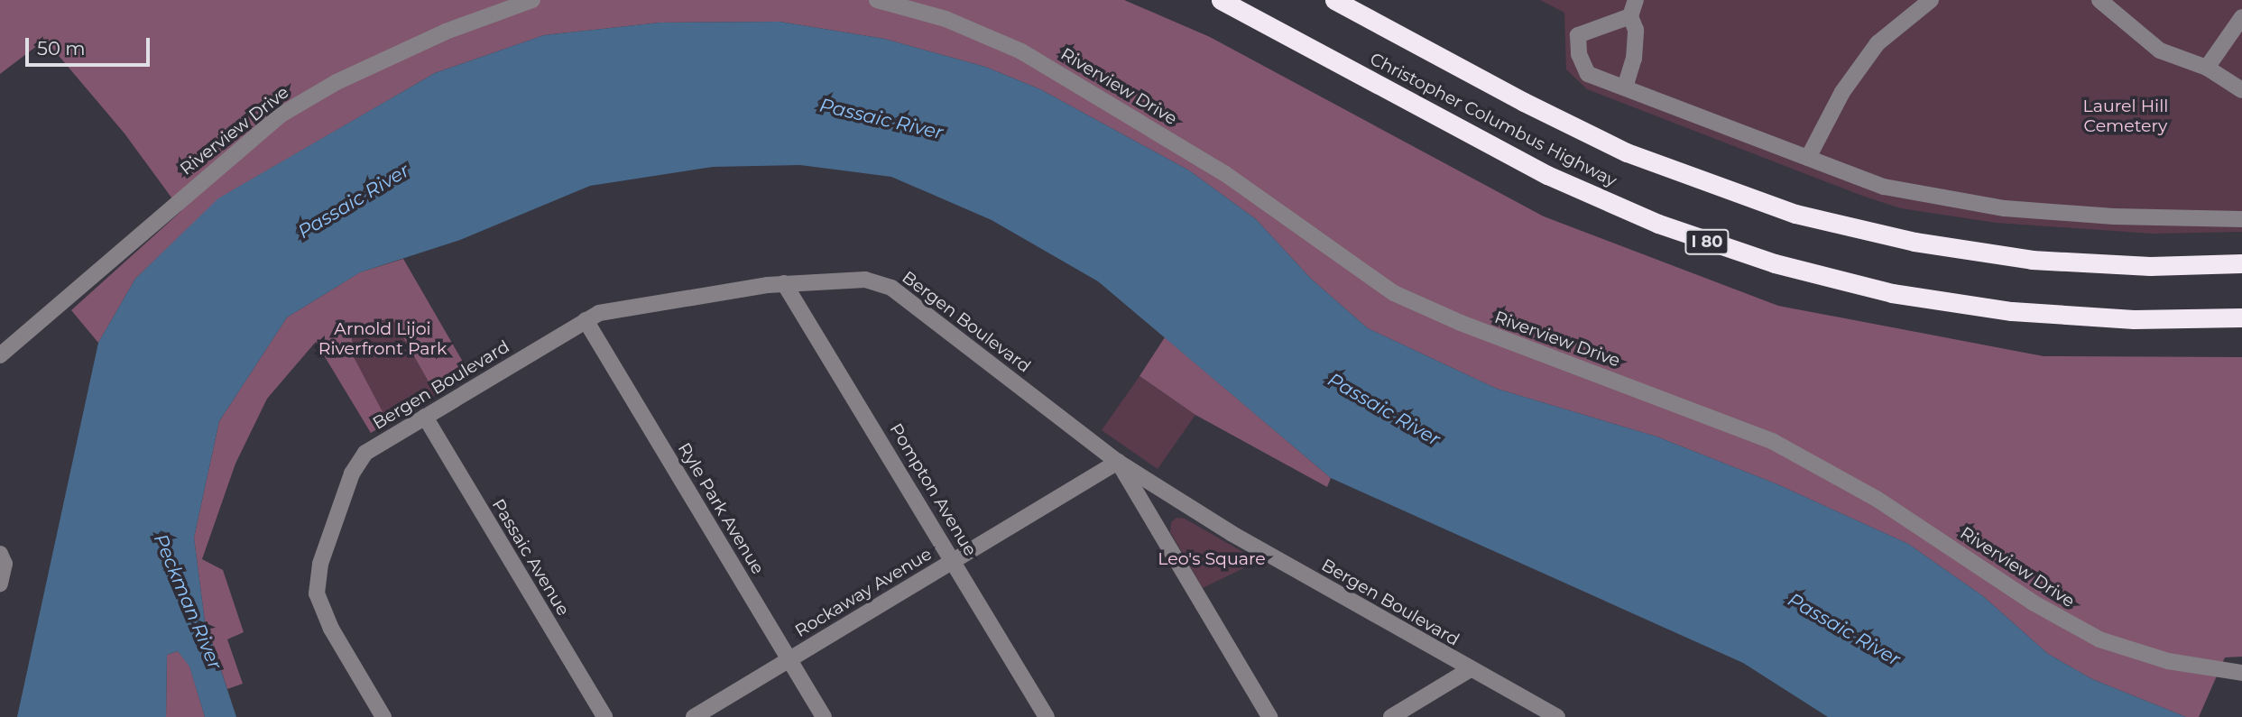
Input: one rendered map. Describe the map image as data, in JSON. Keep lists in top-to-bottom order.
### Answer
{
  "streets": {
    "highway": ["Christopher Columbus Highway", "I 80"],
    "street": [
      "Riverview Drive",
      "Bergen Boulevard",
      "Pompton Avenue",
      "Ryle Park Avenue",
      "Passaic Avenue",
      "Rockaway Avenue"
    ]
  },
  "crossings": [
    ["Bergen Boulevard", "Pompton Avenue"],
    ["Bergen Boulevard", "Ryle Park Avenue"],
    ["Bergen Boulevard", "Passaic Avenue"],
    ["Bergen Boulevard", "Rockaway Avenue"],
    ["Pompton Avenue", "Rockaway Avenue"],
    ["Ryle Park Avenue", "Rockaway Avenue"]
  ],
  "water": ["Passaic River", "Peckman River"],
  "parks": ["Laurel Hill Cemetery", "Arnold Lijoi Riverfront Park", "Leo's Square"],
  "scale_bar": "50 m"
}
